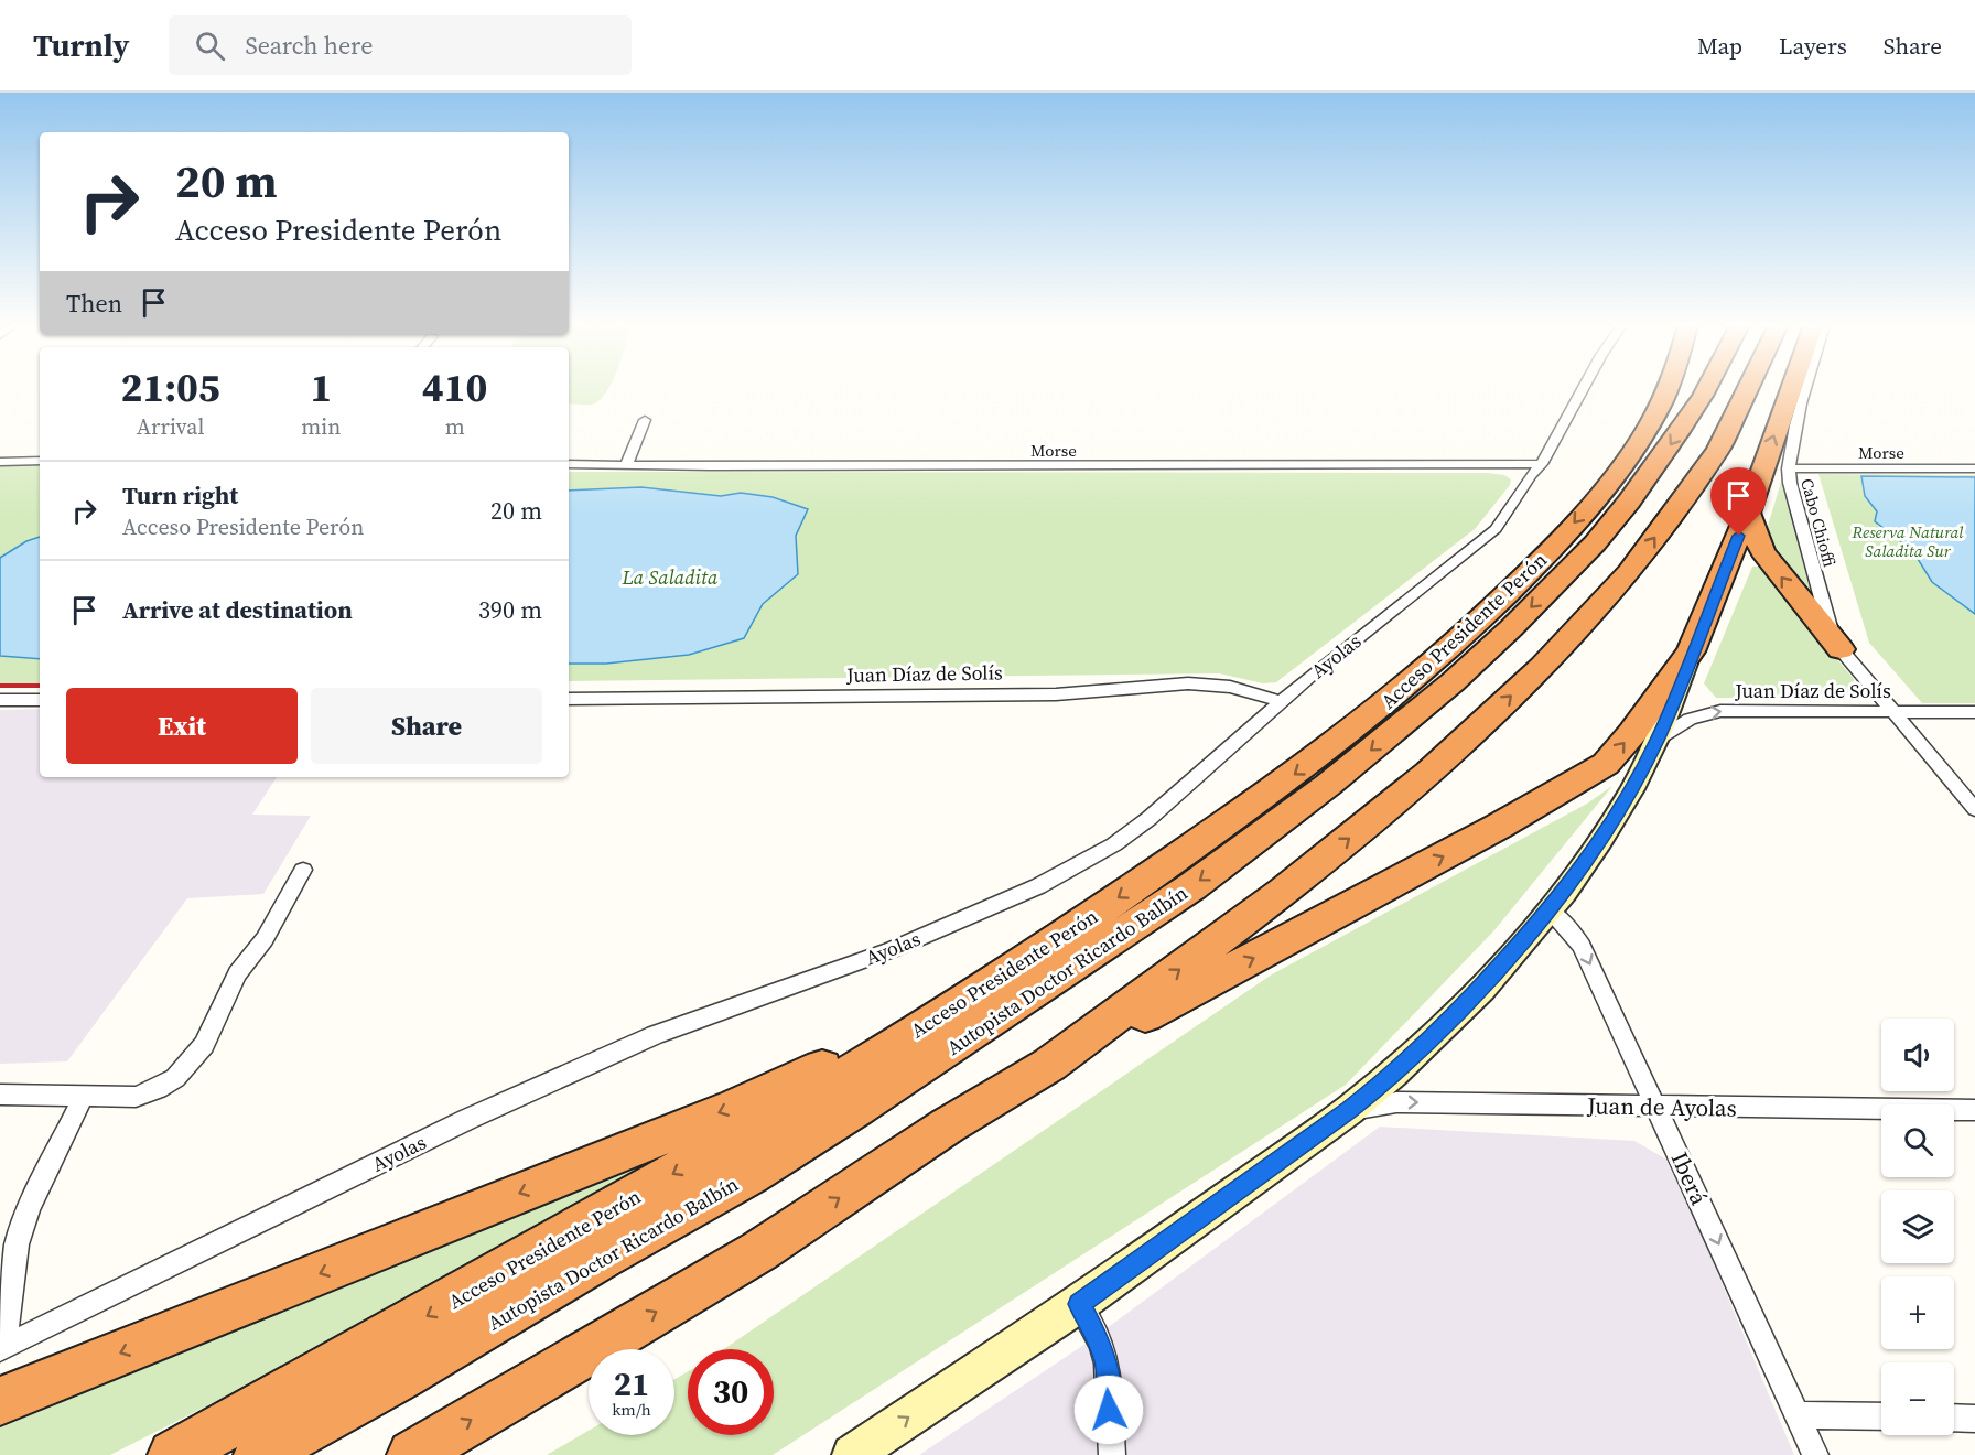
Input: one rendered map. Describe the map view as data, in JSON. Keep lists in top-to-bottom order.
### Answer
{
  "streets": {
    "highway": ["Acceso Presidente Perón", "Autopista Doctor Ricardo Balbín"],
    "street": [
      "Morse",
      "Cabo Chioffi",
      "Ayolas",
      "Juan Díaz de Solís",
      "Juan de Ayolas",
      "Iberá"
    ]
  },
  "crossings": [
    ["Morse", "Cabo Chioffi"],
    ["Morse", "Ayolas"],
    ["Cabo Chioffi", "Juan Díaz de Solís"],
    ["Acceso Presidente Perón", "Autopista Doctor Ricardo Balbín"],
    ["Ayolas", "Juan Díaz de Solís"],
    ["Juan de Ayolas", "Iberá"]
  ],
  "one_way": ["Juan de Ayolas", "Iberá"],
  "parks": ["Reserva Natural Saladita Sur", "La Saladita"],
  "page": {
    "header": "Turnly",
    "search": "Search here",
    "nav": ["Map", "Layers", "Share"],
    "turn": ["20 m", "Acceso Presidente Perón"],
    "then": "Then",
    "eta": [
      "21:05",
      "Arrival",
      "1",
      "min",
      "410",
      "m"
    ],
    "list": [
      {
        "name": "Turn right",
        "note": "Acceso Presidente Perón",
        "value": "20 m"
      },
      {
        "name": "Arrive at destination",
        "value": "390 m"
      }
    ],
    "buttons": ["Exit", "Share"],
    "map_buttons": ["+", "−"],
    "speed": "21 km/h",
    "limit": "30"
  }
}
